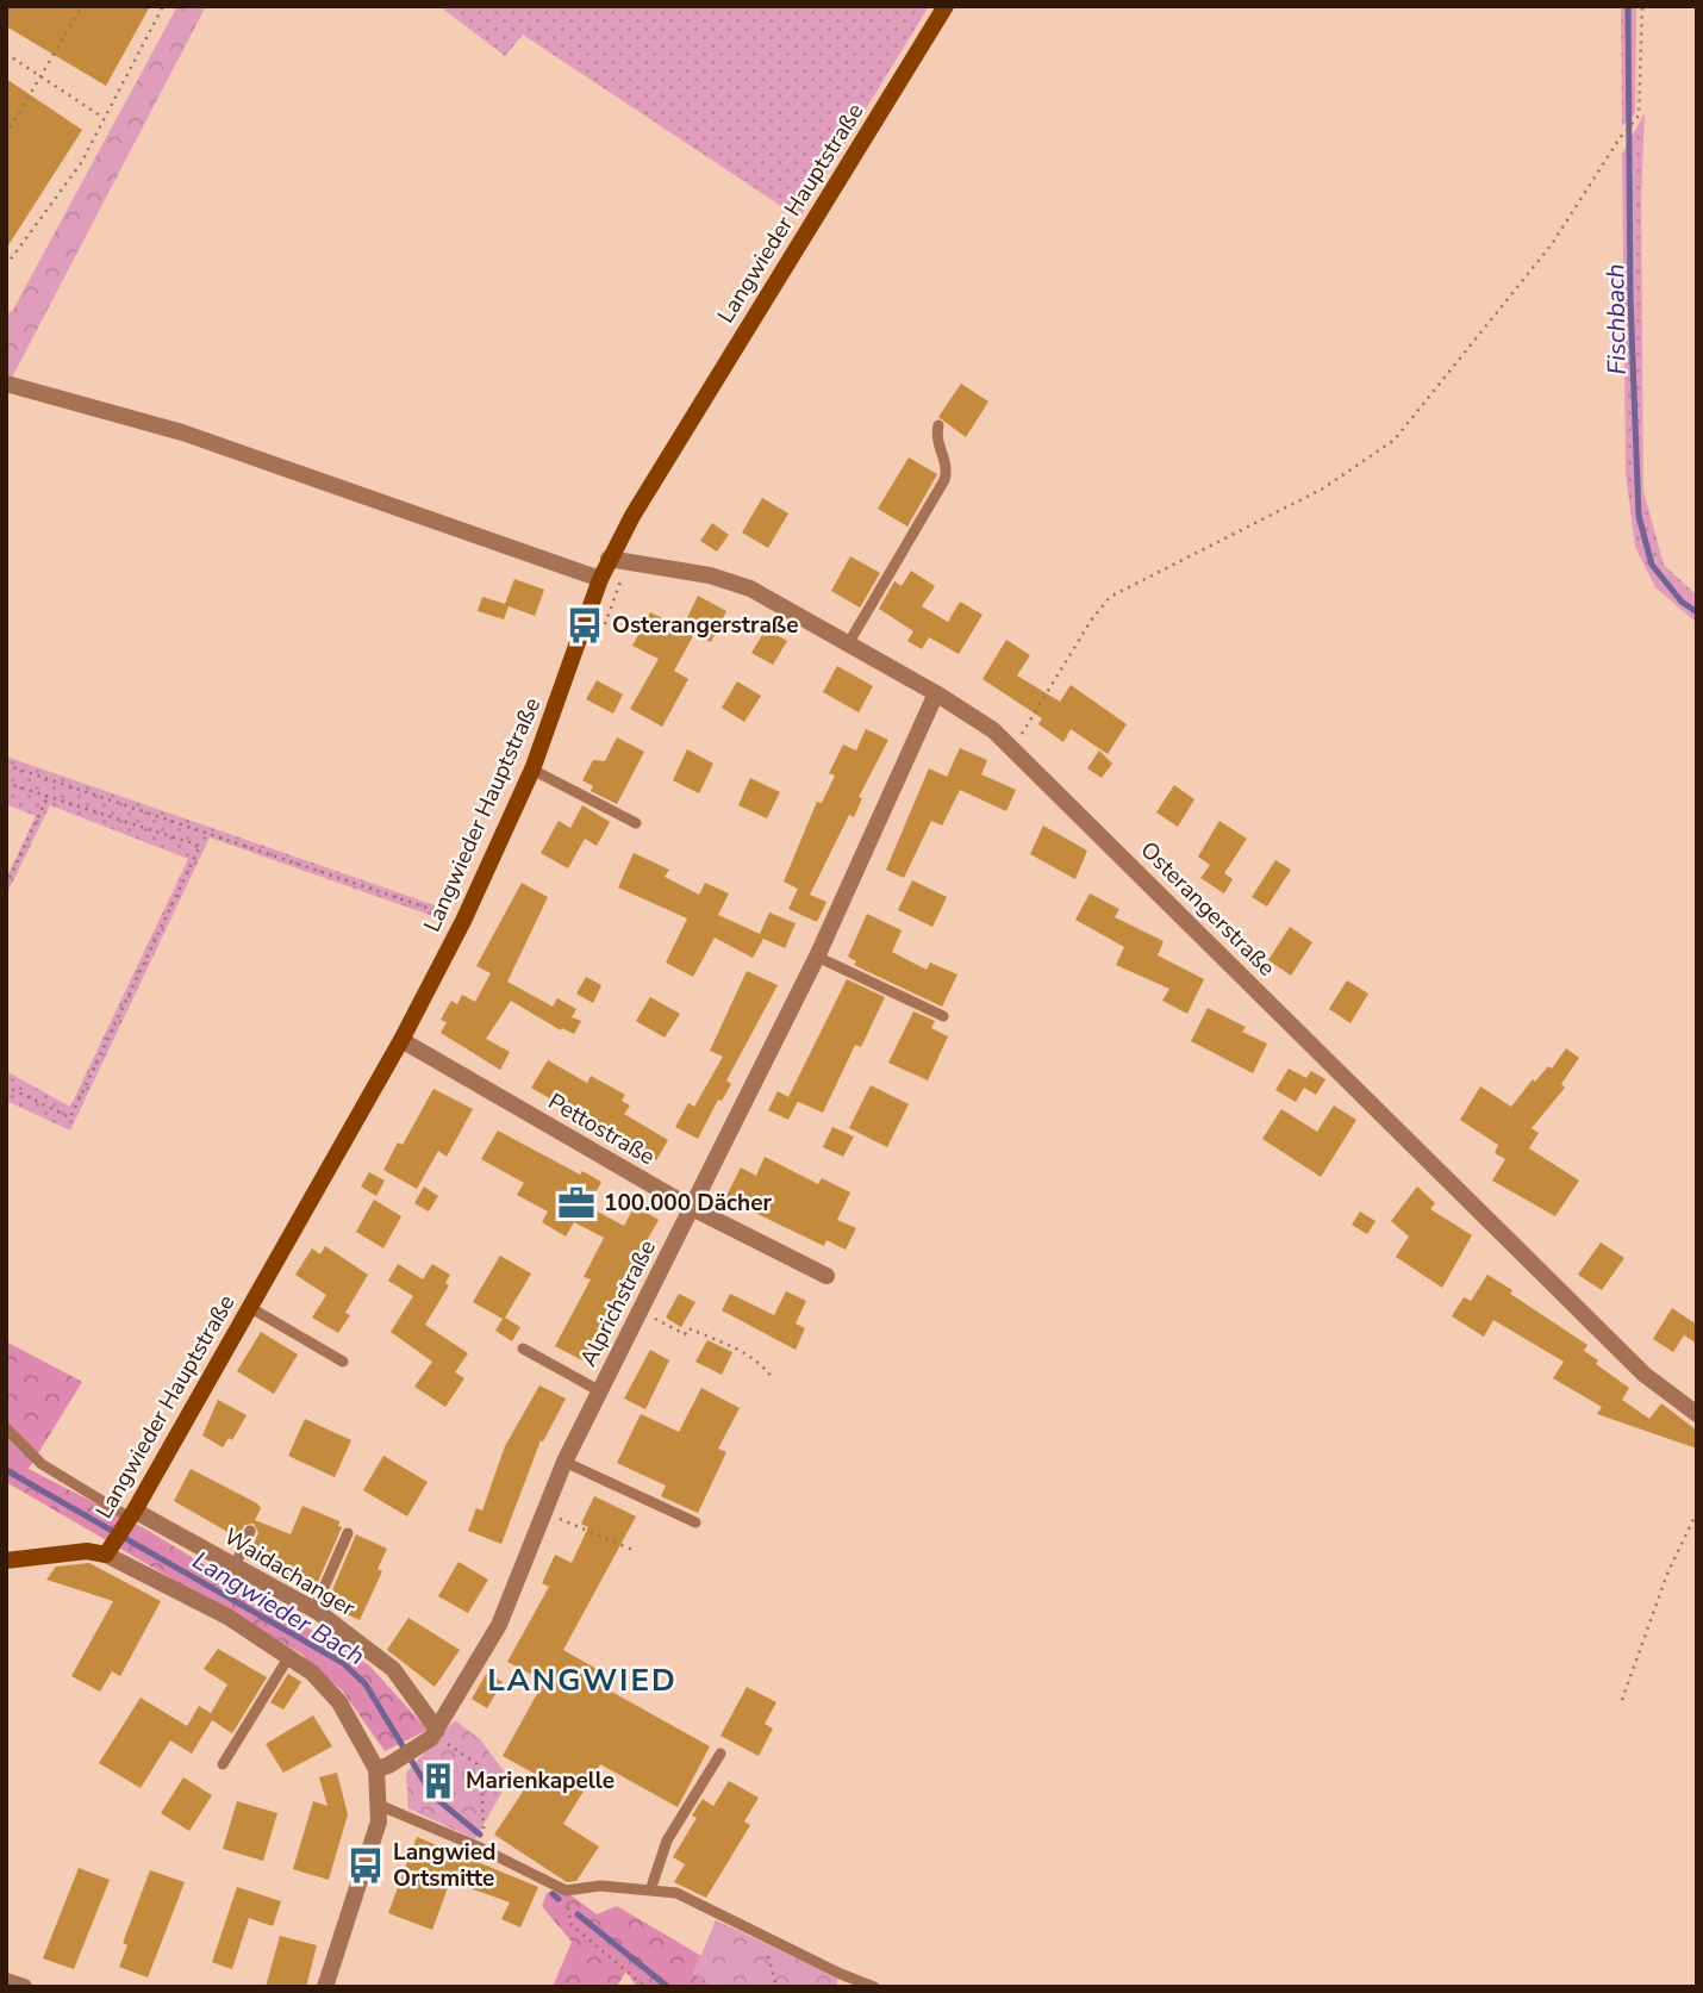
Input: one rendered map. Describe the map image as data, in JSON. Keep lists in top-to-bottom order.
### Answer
{
  "streets": {
    "street": [
      "Langwieder Hauptstraße",
      "Osterangerstraße",
      "Pettostraße",
      "Alprichstraße",
      "Waidachanger"
    ]
  },
  "crossings": [
    ["Langwieder Hauptstraße", "Osterangerstraße"],
    ["Langwieder Hauptstraße", "Pettostraße"],
    ["Langwieder Hauptstraße", "Waidachanger"],
    ["Osterangerstraße", "Alprichstraße"],
    ["Pettostraße", "Alprichstraße"],
    ["Alprichstraße", "Waidachanger"]
  ],
  "districts": ["LANGWIED"],
  "water": ["Fischbach", "Langwieder Bach"],
  "places": {
    "bus stop": ["Osterangerstraße", "Langwied Ortsmitte"],
    "office": ["100.000 Dächer"],
    "building": ["Marienkapelle"]
  }
}
